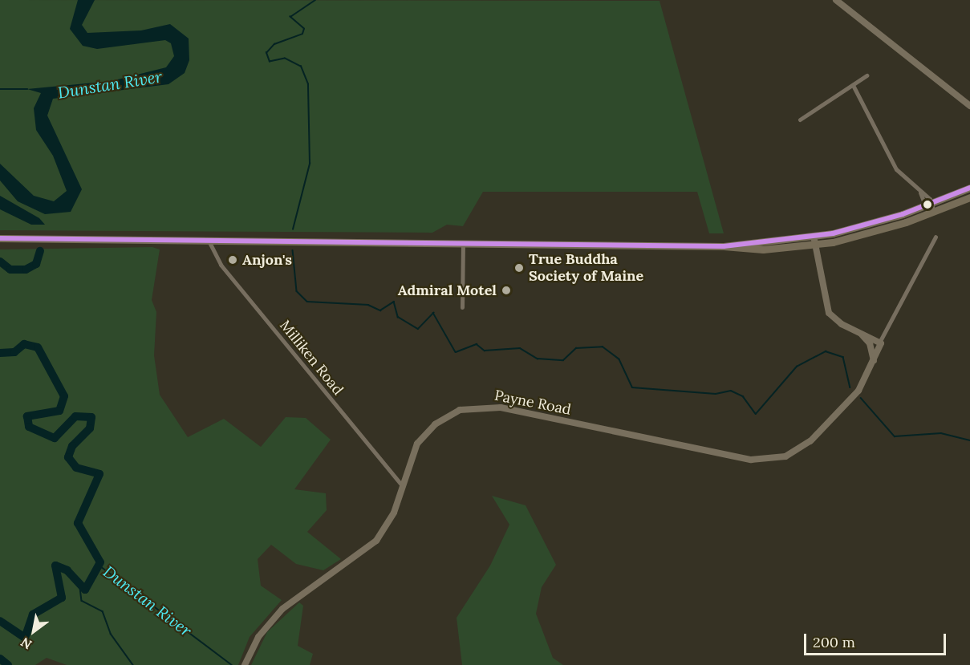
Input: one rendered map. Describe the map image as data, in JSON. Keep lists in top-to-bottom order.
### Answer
{
  "streets": {
    "main road": ["Payne Road"],
    "street": ["Milliken Road"]
  },
  "crossings": [
    ["Milliken Road", "Payne Road"]
  ],
  "water": ["Dunstan River"],
  "places": ["Anjon's", "True Buddha Society of Maine", "Admiral Motel"],
  "scale_bar": "200 m",
  "north": "bottom left"
}
